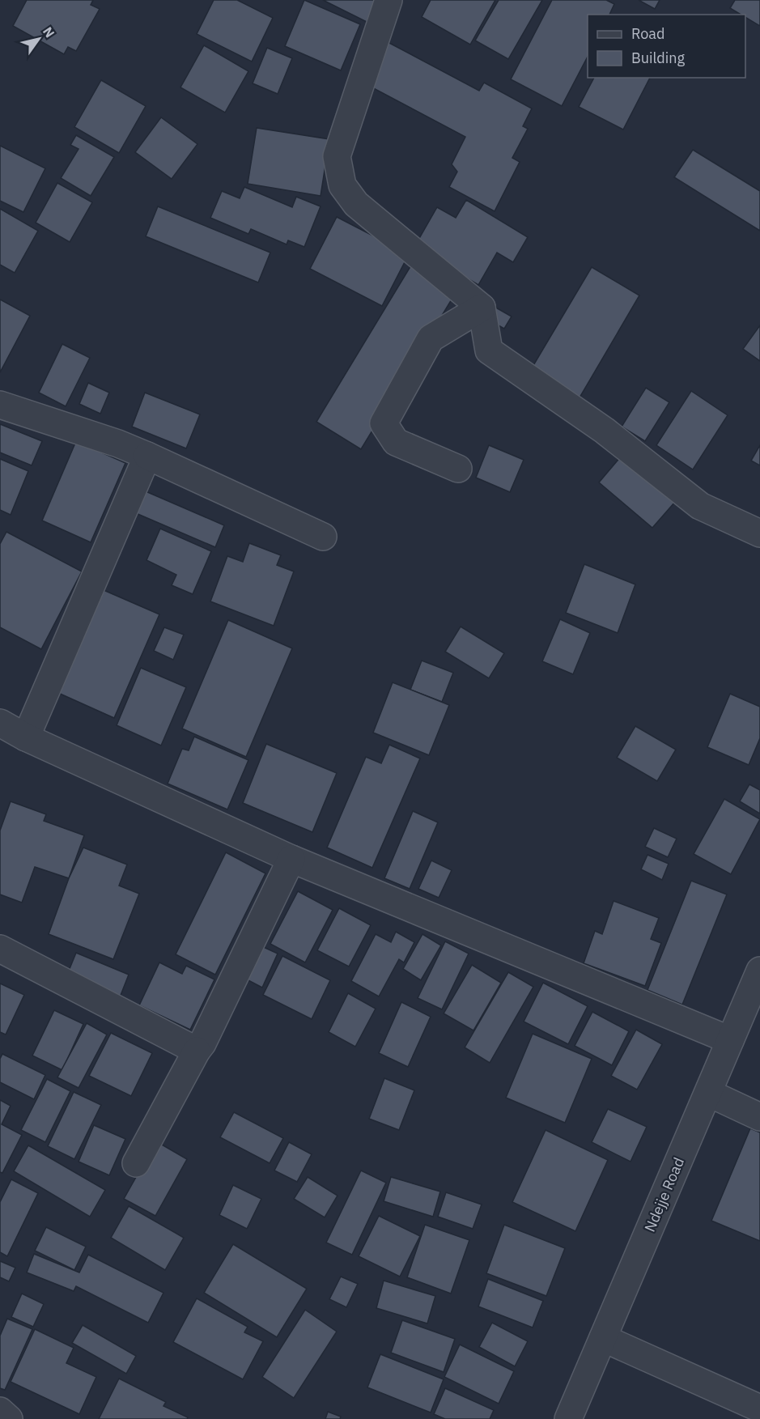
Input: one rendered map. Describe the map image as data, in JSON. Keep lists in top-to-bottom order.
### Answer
{
  "streets": {
    "street": ["Ndejje Road"]
  },
  "legend": ["Road", "Building"],
  "north": "top right"
}
